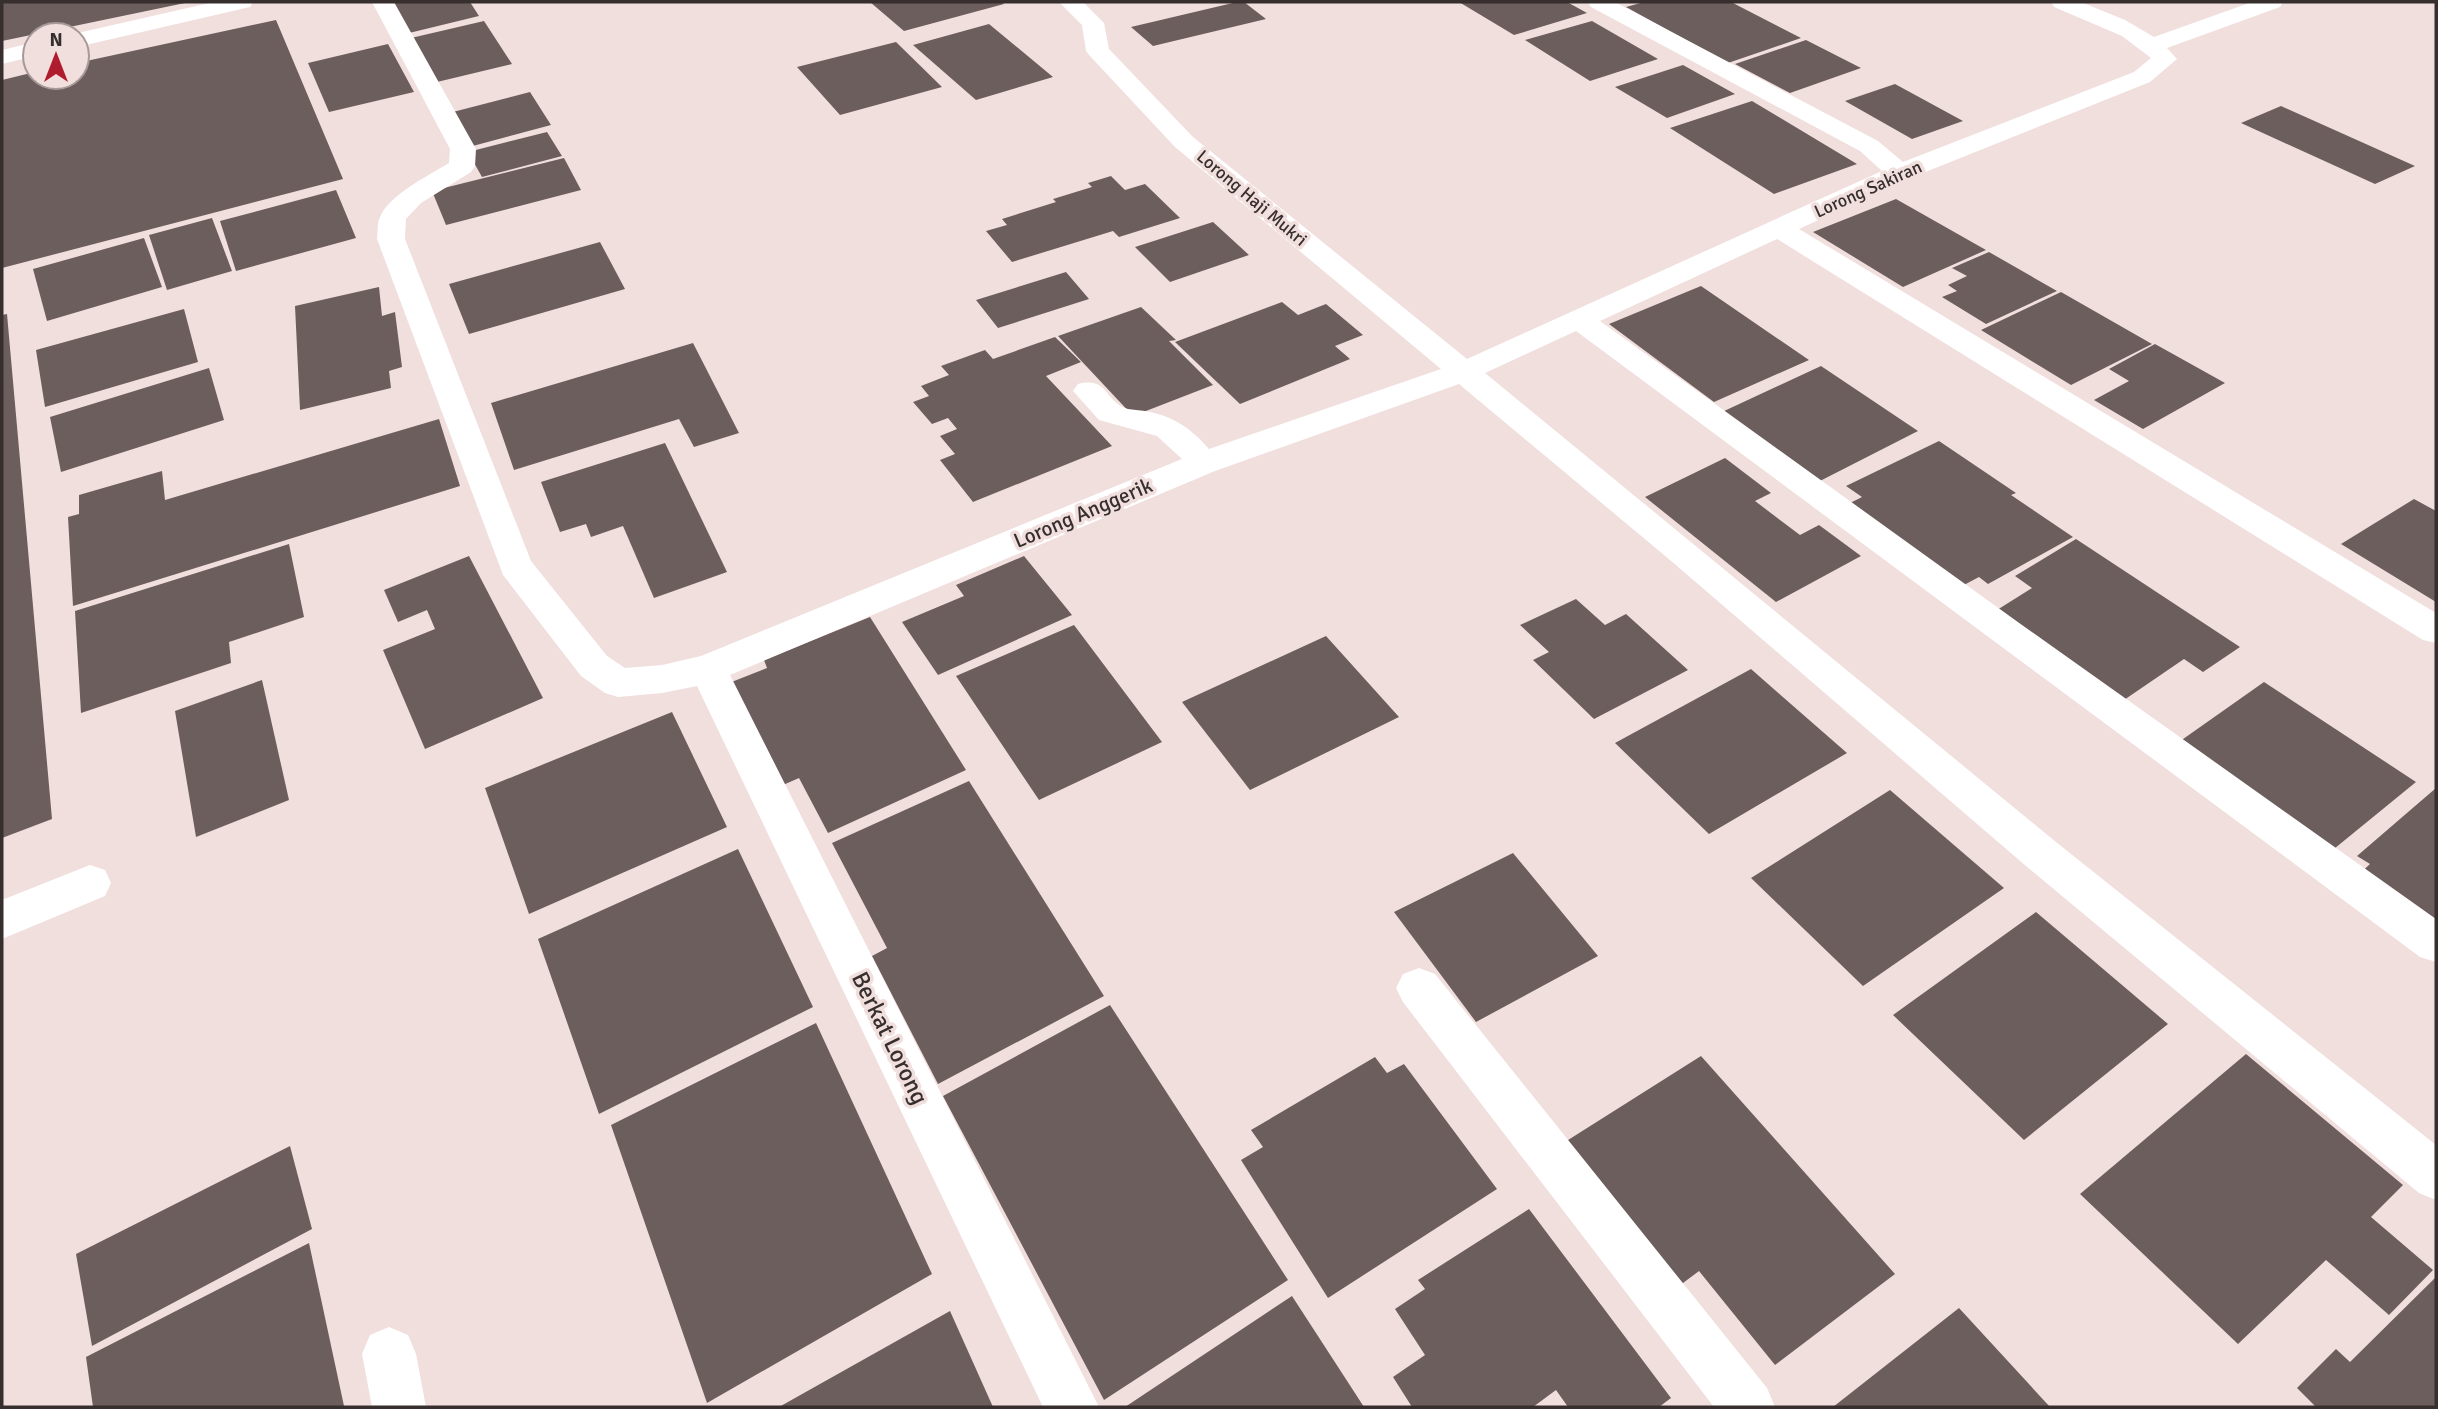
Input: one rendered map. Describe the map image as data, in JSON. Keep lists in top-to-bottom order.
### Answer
{
  "streets": {
    "street": [
      "Lorong Sakiran",
      "Lorong Haji Mukri",
      "Lorong Anggerik",
      "Berkat Lorong"
    ]
  },
  "crossings": [
    ["Lorong Sakiran", "Lorong Haji Mukri"],
    ["Lorong Sakiran", "Lorong Anggerik"],
    ["Lorong Haji Mukri", "Lorong Anggerik"],
    ["Lorong Anggerik", "Berkat Lorong"]
  ],
  "north": "top"
}
